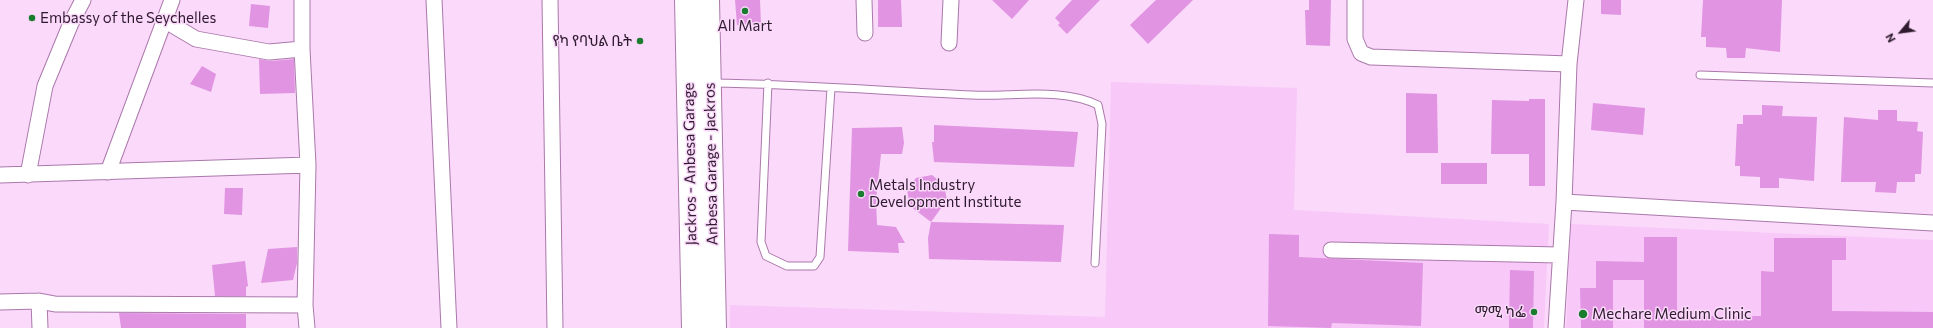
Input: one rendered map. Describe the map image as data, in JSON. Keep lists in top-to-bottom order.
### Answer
{
  "streets": {
    "main road": ["Jackros - Anbesa Garage", "Anbesa Garage - Jackros"]
  },
  "crossings": [
    ["Jackros - Anbesa Garage", "Anbesa Garage - Jackros"]
  ],
  "places": [
    "All Mart",
    "Embassy of the Seychelles",
    "የካ የባህል ቤት",
    "Metals Industry Development Institute",
    "ማሚ ካፌ",
    "Mechare Medium Clinic"
  ],
  "north": "bottom left"
}
